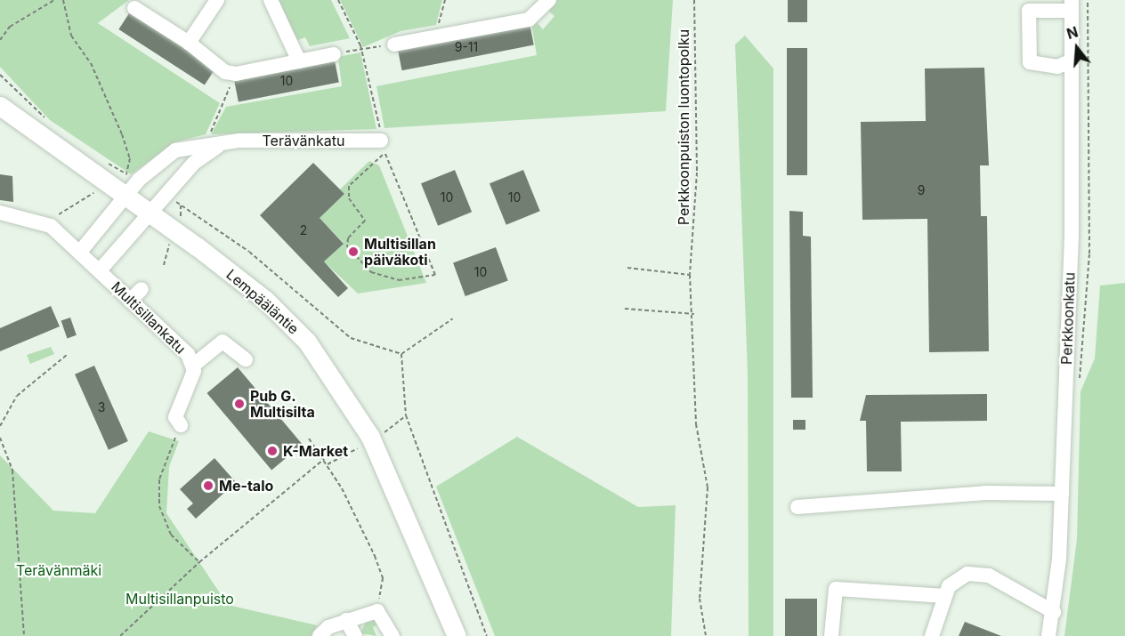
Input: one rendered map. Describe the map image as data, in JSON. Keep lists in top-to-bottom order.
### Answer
{
  "streets": {
    "main road": ["Lempääläntie"],
    "street": ["Terävänkatu", "Multisillankatu", "Perkkoonkatu"],
    "path": ["Perkkoonpuiston luontopolku"]
  },
  "crossings": [
    ["Terävänkatu", "Lempääläntie"],
    ["Lempääläntie", "Multisillankatu"]
  ],
  "parks": ["Terävänmäki", "Multisillanpuisto"],
  "places": [
    "Multisillan päiväkoti",
    "Pub G. Multisilta",
    "K-Market",
    "Me-talo"
  ],
  "house_numbers": [
    "9-11",
    "10",
    "9",
    "10",
    "10",
    "2",
    "10",
    "3"
  ],
  "north": "top"
}
